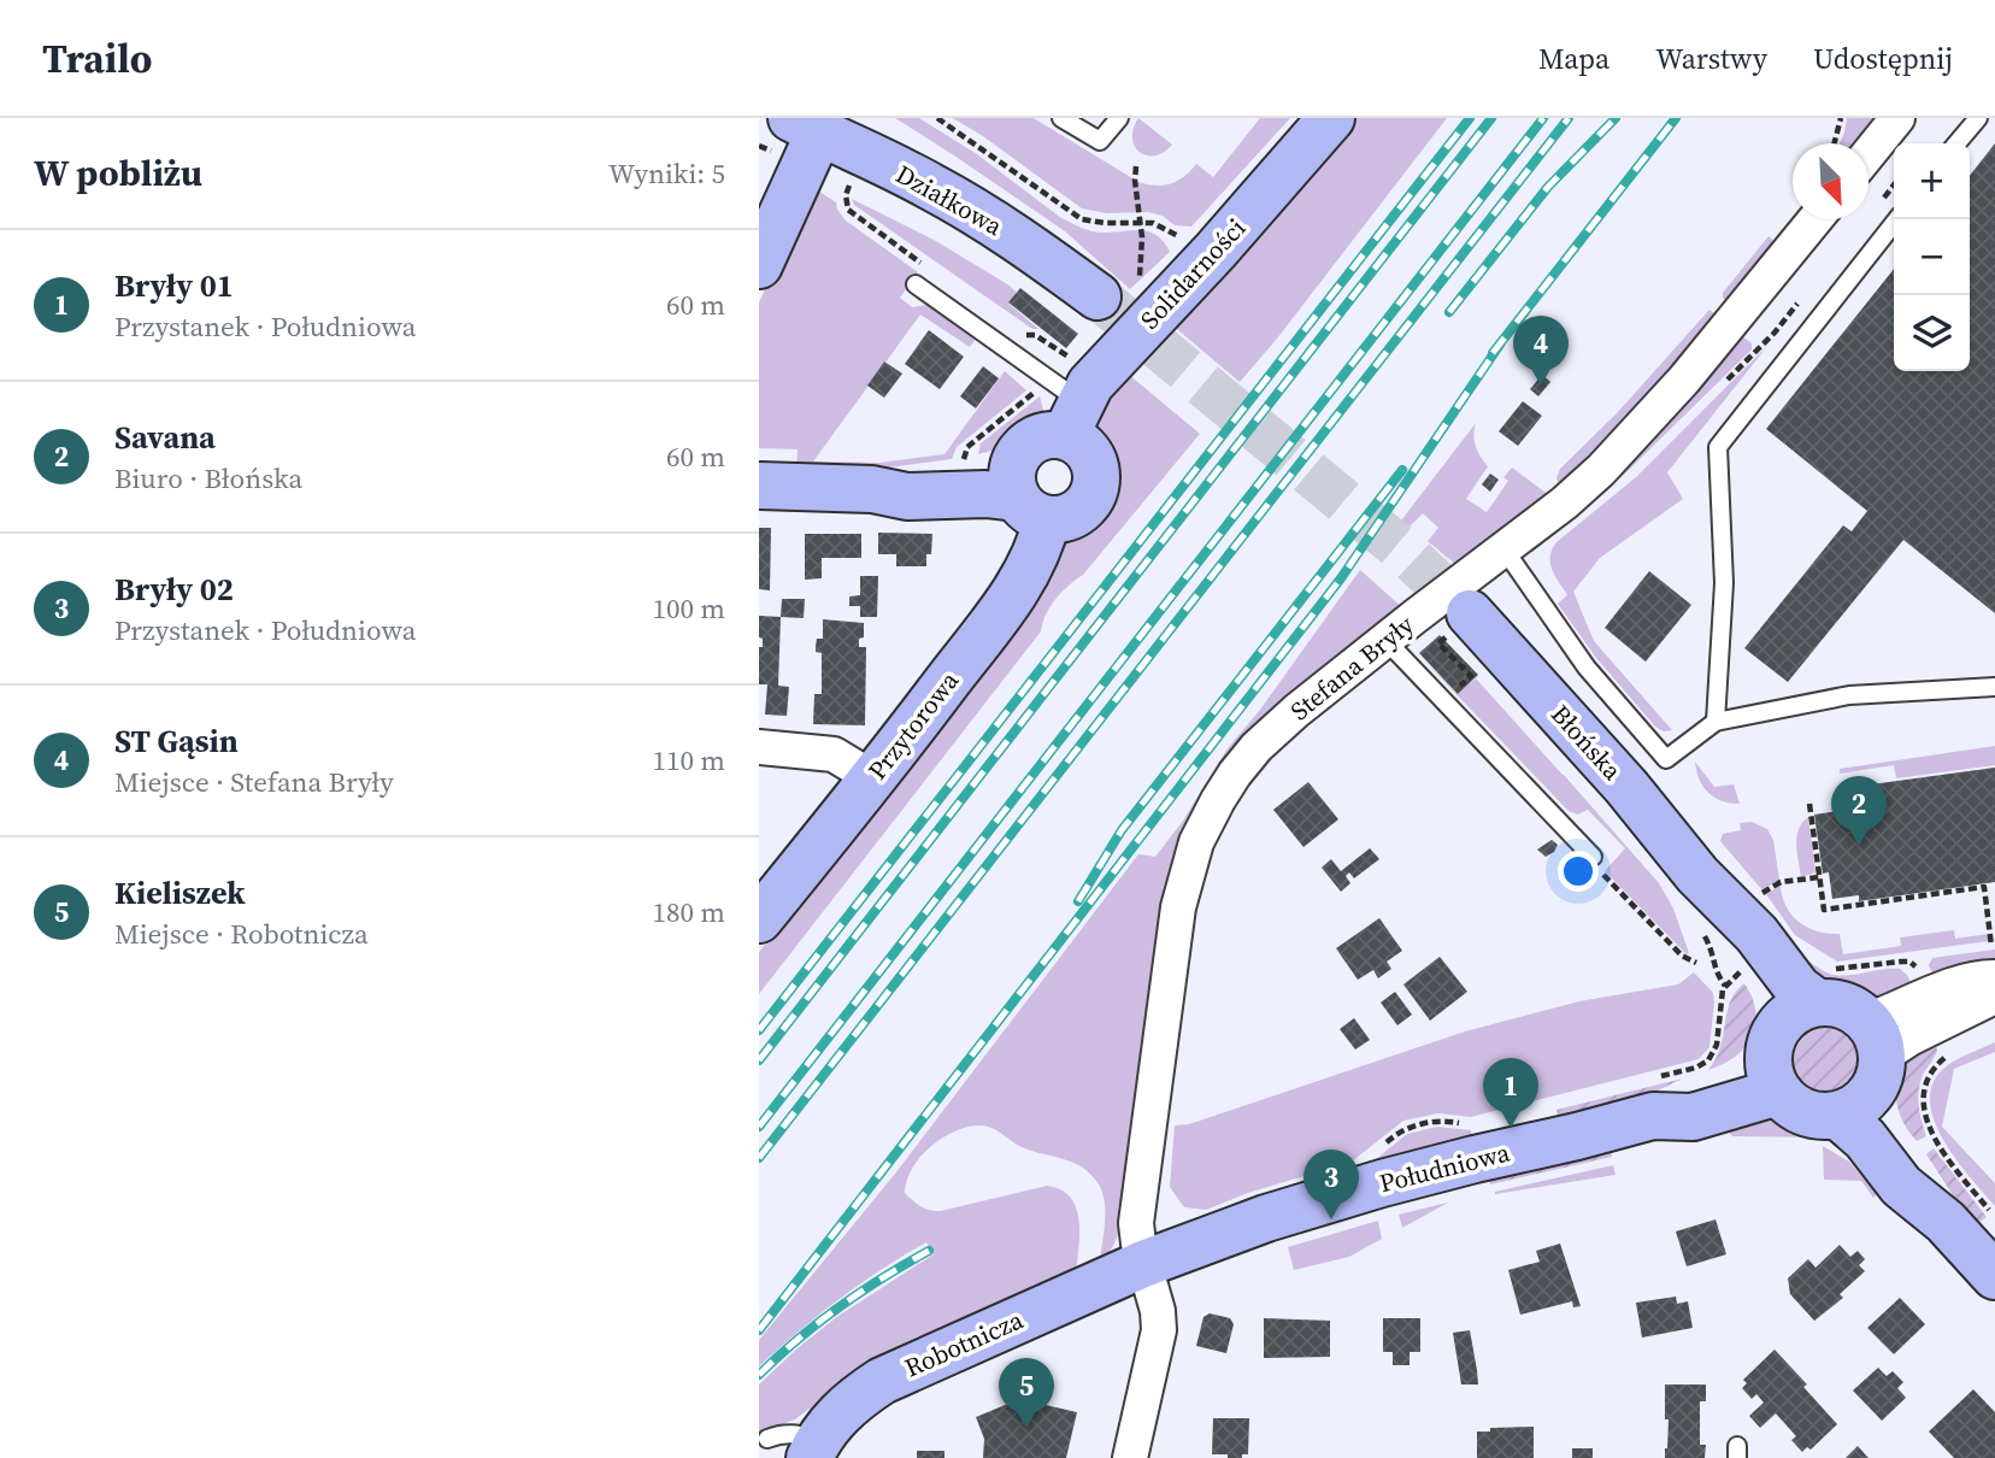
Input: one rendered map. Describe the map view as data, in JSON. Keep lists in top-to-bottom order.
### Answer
{
  "streets": {
    "street": [
      "Działkowa",
      "Solidarności",
      "Stefana Bryły",
      "Przytorowa",
      "Błońska",
      "Południowa",
      "Robotnicza"
    ]
  },
  "crossings": [
    ["Stefana Bryły", "Południowa"],
    ["Stefana Bryły", "Robotnicza"],
    ["Błońska", "Południowa"],
    ["Południowa", "Robotnicza"]
  ],
  "north": "bottom right",
  "page": {
    "header": "Trailo",
    "nav": ["Mapa", "Warstwy", "Udostępnij"],
    "heading": ["W pobliżu", "Wyniki: 5"],
    "map_buttons": ["+", "−"],
    "list": [
      {
        "mark": "1",
        "name": "Bryły 01",
        "note": "Przystanek · Południowa",
        "value": "60 m"
      },
      {
        "mark": "2",
        "name": "Savana",
        "note": "Biuro · Błońska",
        "value": "60 m"
      },
      {
        "mark": "3",
        "name": "Bryły 02",
        "note": "Przystanek · Południowa",
        "value": "100 m"
      },
      {
        "mark": "4",
        "name": "ST Gąsin",
        "note": "Miejsce · Stefana Bryły",
        "value": "110 m"
      },
      {
        "mark": "5",
        "name": "Kieliszek",
        "note": "Miejsce · Robotnicza",
        "value": "180 m"
      }
    ],
    "pins": [
      "4",
      "2",
      "1",
      "3",
      "5"
    ]
  }
}
